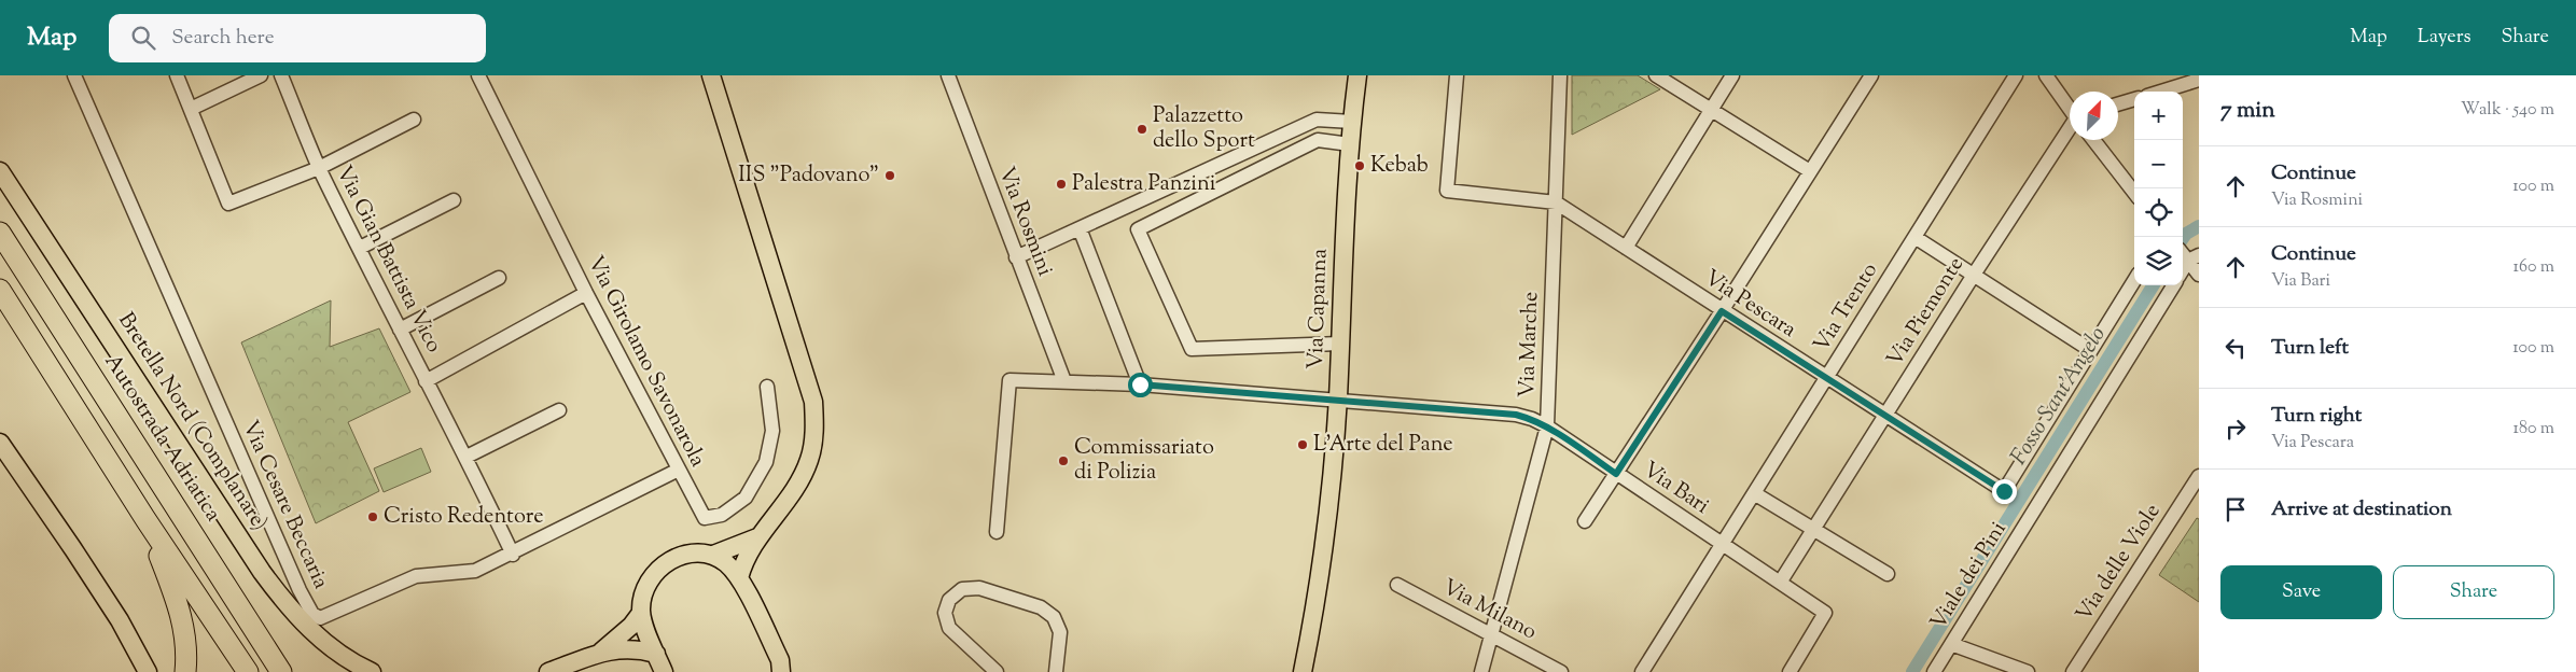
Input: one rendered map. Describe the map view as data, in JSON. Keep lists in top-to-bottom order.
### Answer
{
  "streets": {
    "highway": ["Autostrada Adriatica"],
    "main road": ["Via Capanna", "Bretella Nord (Complanare)"],
    "street": [
      "Via Rosmini",
      "Via Gian Battista Vico",
      "Via Pescara",
      "Via Trento",
      "Via Piemonte",
      "Via Marche",
      "Via Girolamo Savonarola",
      "Via Bari",
      "Via Cesare Beccaria",
      "Via delle Viole",
      "Viale dei Pini",
      "Via Milano"
    ]
  },
  "crossings": [
    ["Via Gian Battista Vico", "Via Cesare Beccaria"],
    ["Via Pescara", "Via Trento"],
    ["Via Pescara", "Via Piemonte"],
    ["Via Pescara", "Via Marche"],
    ["Via Trento", "Via Bari"],
    ["Via Capanna", "Via Bari"],
    ["Via Piemonte", "Via Bari"],
    ["Via Marche", "Via Bari"],
    ["Via Marche", "Via Milano"],
    ["Via Girolamo Savonarola", "Via Cesare Beccaria"]
  ],
  "water": ["Fosso Sant'Angelo"],
  "places": [
    "Palazzetto dello Sport",
    "Kebab",
    "IIS \"Padovano\"",
    "Palestra Panzini",
    "L'Arte del Pane",
    "Commissariato di Polizia",
    "Cristo Redentore"
  ],
  "north": "top right",
  "page": {
    "header": "Map",
    "search": "Search here",
    "nav": ["Map", "Layers", "Share"],
    "heading": ["7 min", "Walk · 540 m"],
    "map_buttons": ["+", "−"],
    "list": [
      ["Continue", "Via Rosmini", "100 m"],
      ["Continue", "Via Bari", "160 m"],
      ["Turn left", "100 m"],
      ["Turn right", "Via Pescara", "180 m"],
      "Arrive at destination"
    ],
    "buttons": ["Save", "Share"]
  }
}
